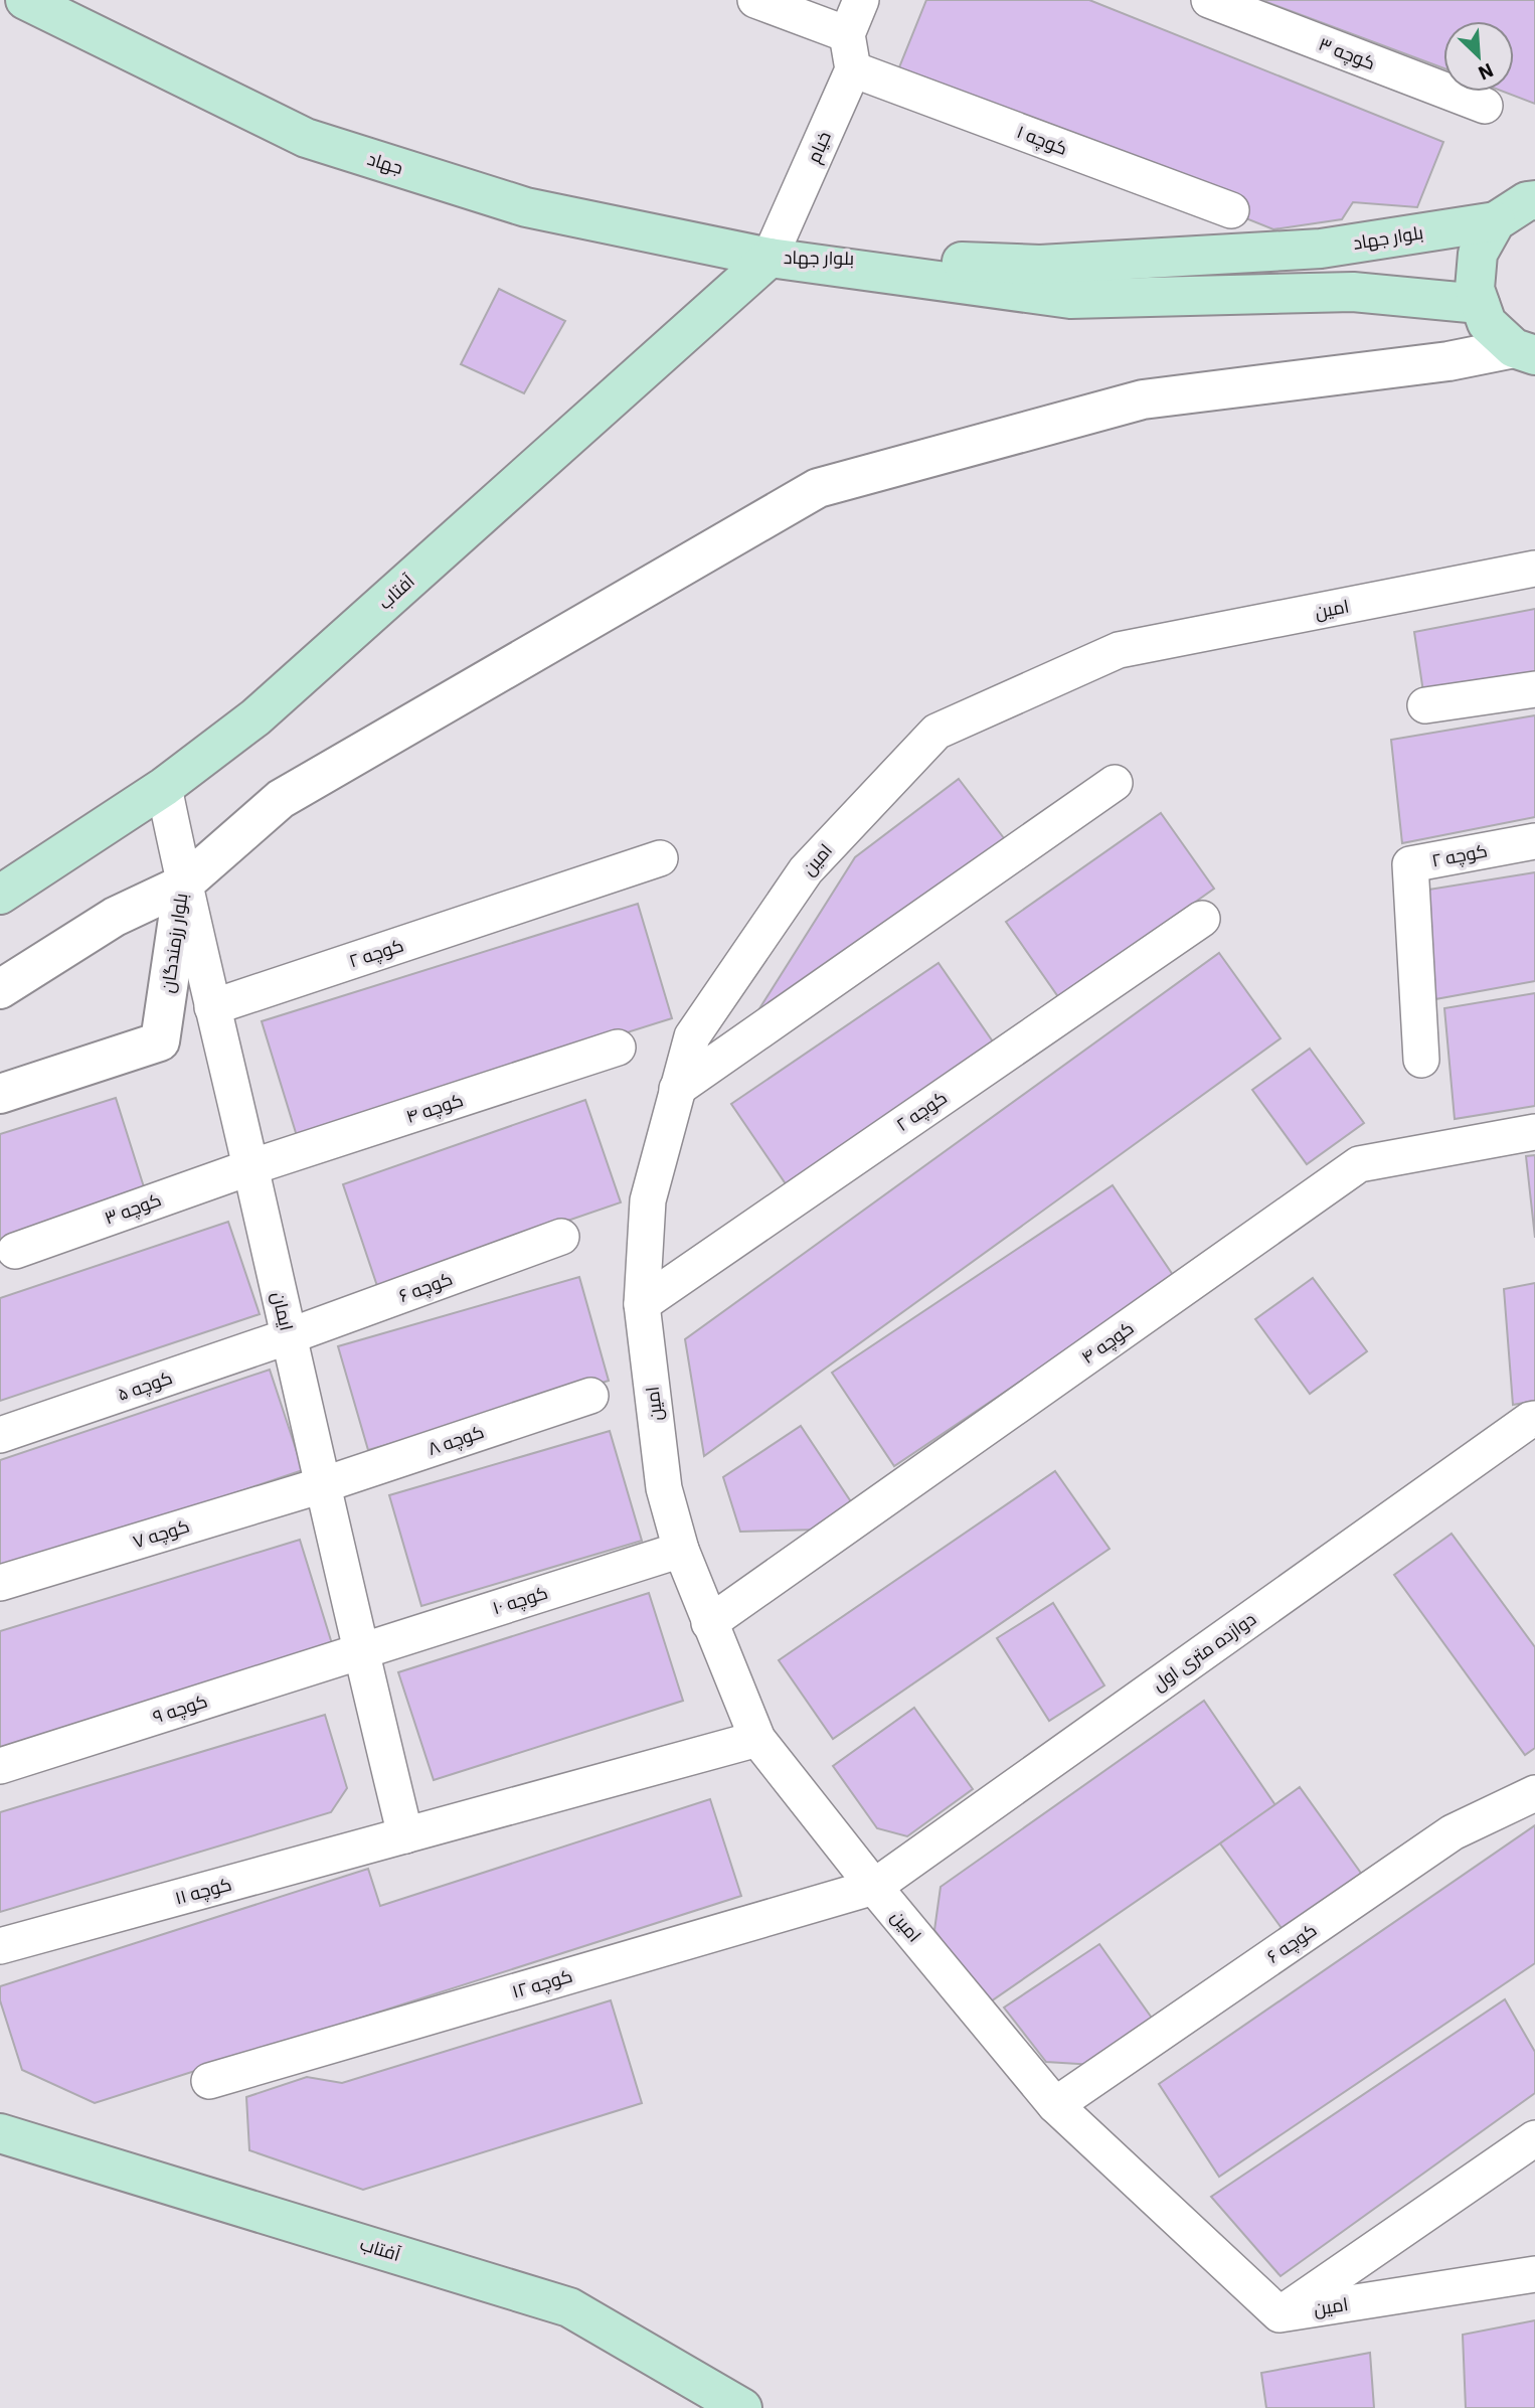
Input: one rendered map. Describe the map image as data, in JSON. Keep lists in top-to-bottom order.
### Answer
{
  "streets": {
    "main road": ["جهاد", "بلوار جهاد", "آفتاب"],
    "street": [
      "کوچه ۳",
      "کوچه ۱",
      "خیام",
      "امین",
      "کوچه ۲",
      "بلوار رزمندگان",
      "کوچه ۴",
      "کوچه ۶",
      "ایمان",
      "کوچه ۵",
      "کوچه ۸",
      "کوچه ۷",
      "کوچه ۱۰",
      "دوازده متری اول",
      "کوچه ۹",
      "کوچه ۱۱",
      "کوچه ۱۲"
    ]
  },
  "crossings": [
    ["کوچه ۳", "کوچه ۴"],
    ["کوچه ۳", "ایمان"],
    ["کوچه ۱", "خیام"],
    ["خیام", "جهاد"],
    ["خیام", "بلوار جهاد"],
    ["خیام", "آفتاب"],
    ["جهاد", "بلوار جهاد"],
    ["جهاد", "آفتاب"],
    ["بلوار جهاد", "آفتاب"],
    ["آفتاب", "ایمان"],
    ["امین", "کوچه ۲"],
    ["امین", "کوچه ۴"],
    ["امین", "کوچه ۶"],
    ["امین", "کوچه ۱۰"],
    ["امین", "دوازده متری اول"],
    ["امین", "کوچه ۱۱"],
    ["امین", "کوچه ۱۲"],
    ["کوچه ۲", "ایمان"],
    ["بلوار رزمندگان", "ایمان"],
    ["کوچه ۴", "ایمان"],
    ["کوچه ۶", "ایمان"],
    ["کوچه ۶", "کوچه ۵"],
    ["ایمان", "کوچه ۵"],
    ["ایمان", "کوچه ۸"],
    ["ایمان", "کوچه ۷"],
    ["ایمان", "کوچه ۱۰"],
    ["ایمان", "کوچه ۹"],
    ["ایمان", "کوچه ۱۱"],
    ["کوچه ۸", "کوچه ۷"],
    ["کوچه ۱۰", "کوچه ۹"],
    ["دوازده متری اول", "کوچه ۱۲"]
  ],
  "north": "bottom right"
}
